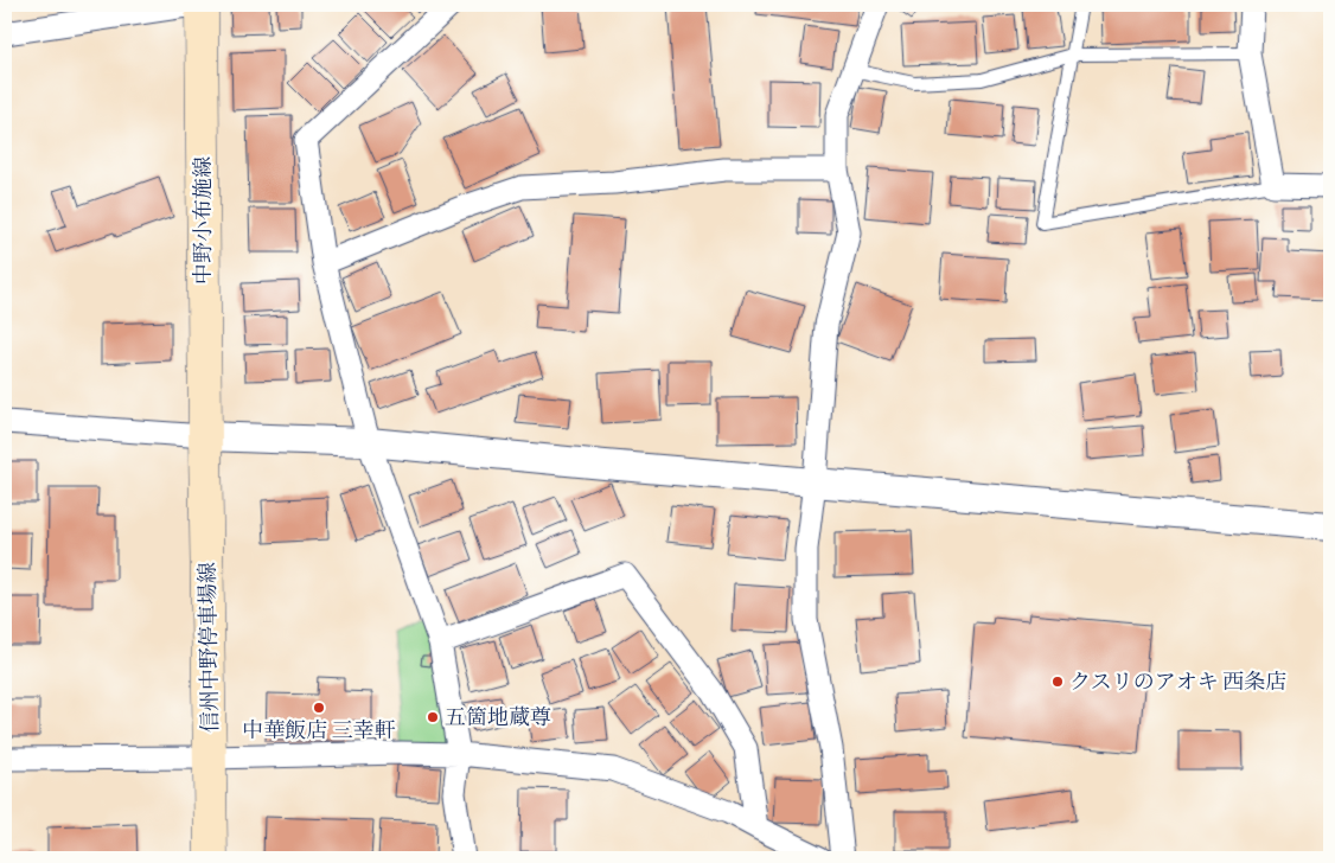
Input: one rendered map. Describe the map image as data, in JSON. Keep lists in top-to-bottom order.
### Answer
{
  "streets": {
    "main road": ["中野小布施線", "信州中野停車場線"]
  },
  "crossings": [
    ["中野小布施線", "信州中野停車場線"]
  ],
  "places": ["クスリのアオキ 西条店", "中華飯店 三幸軒", "五箇地蔵尊"]
}
